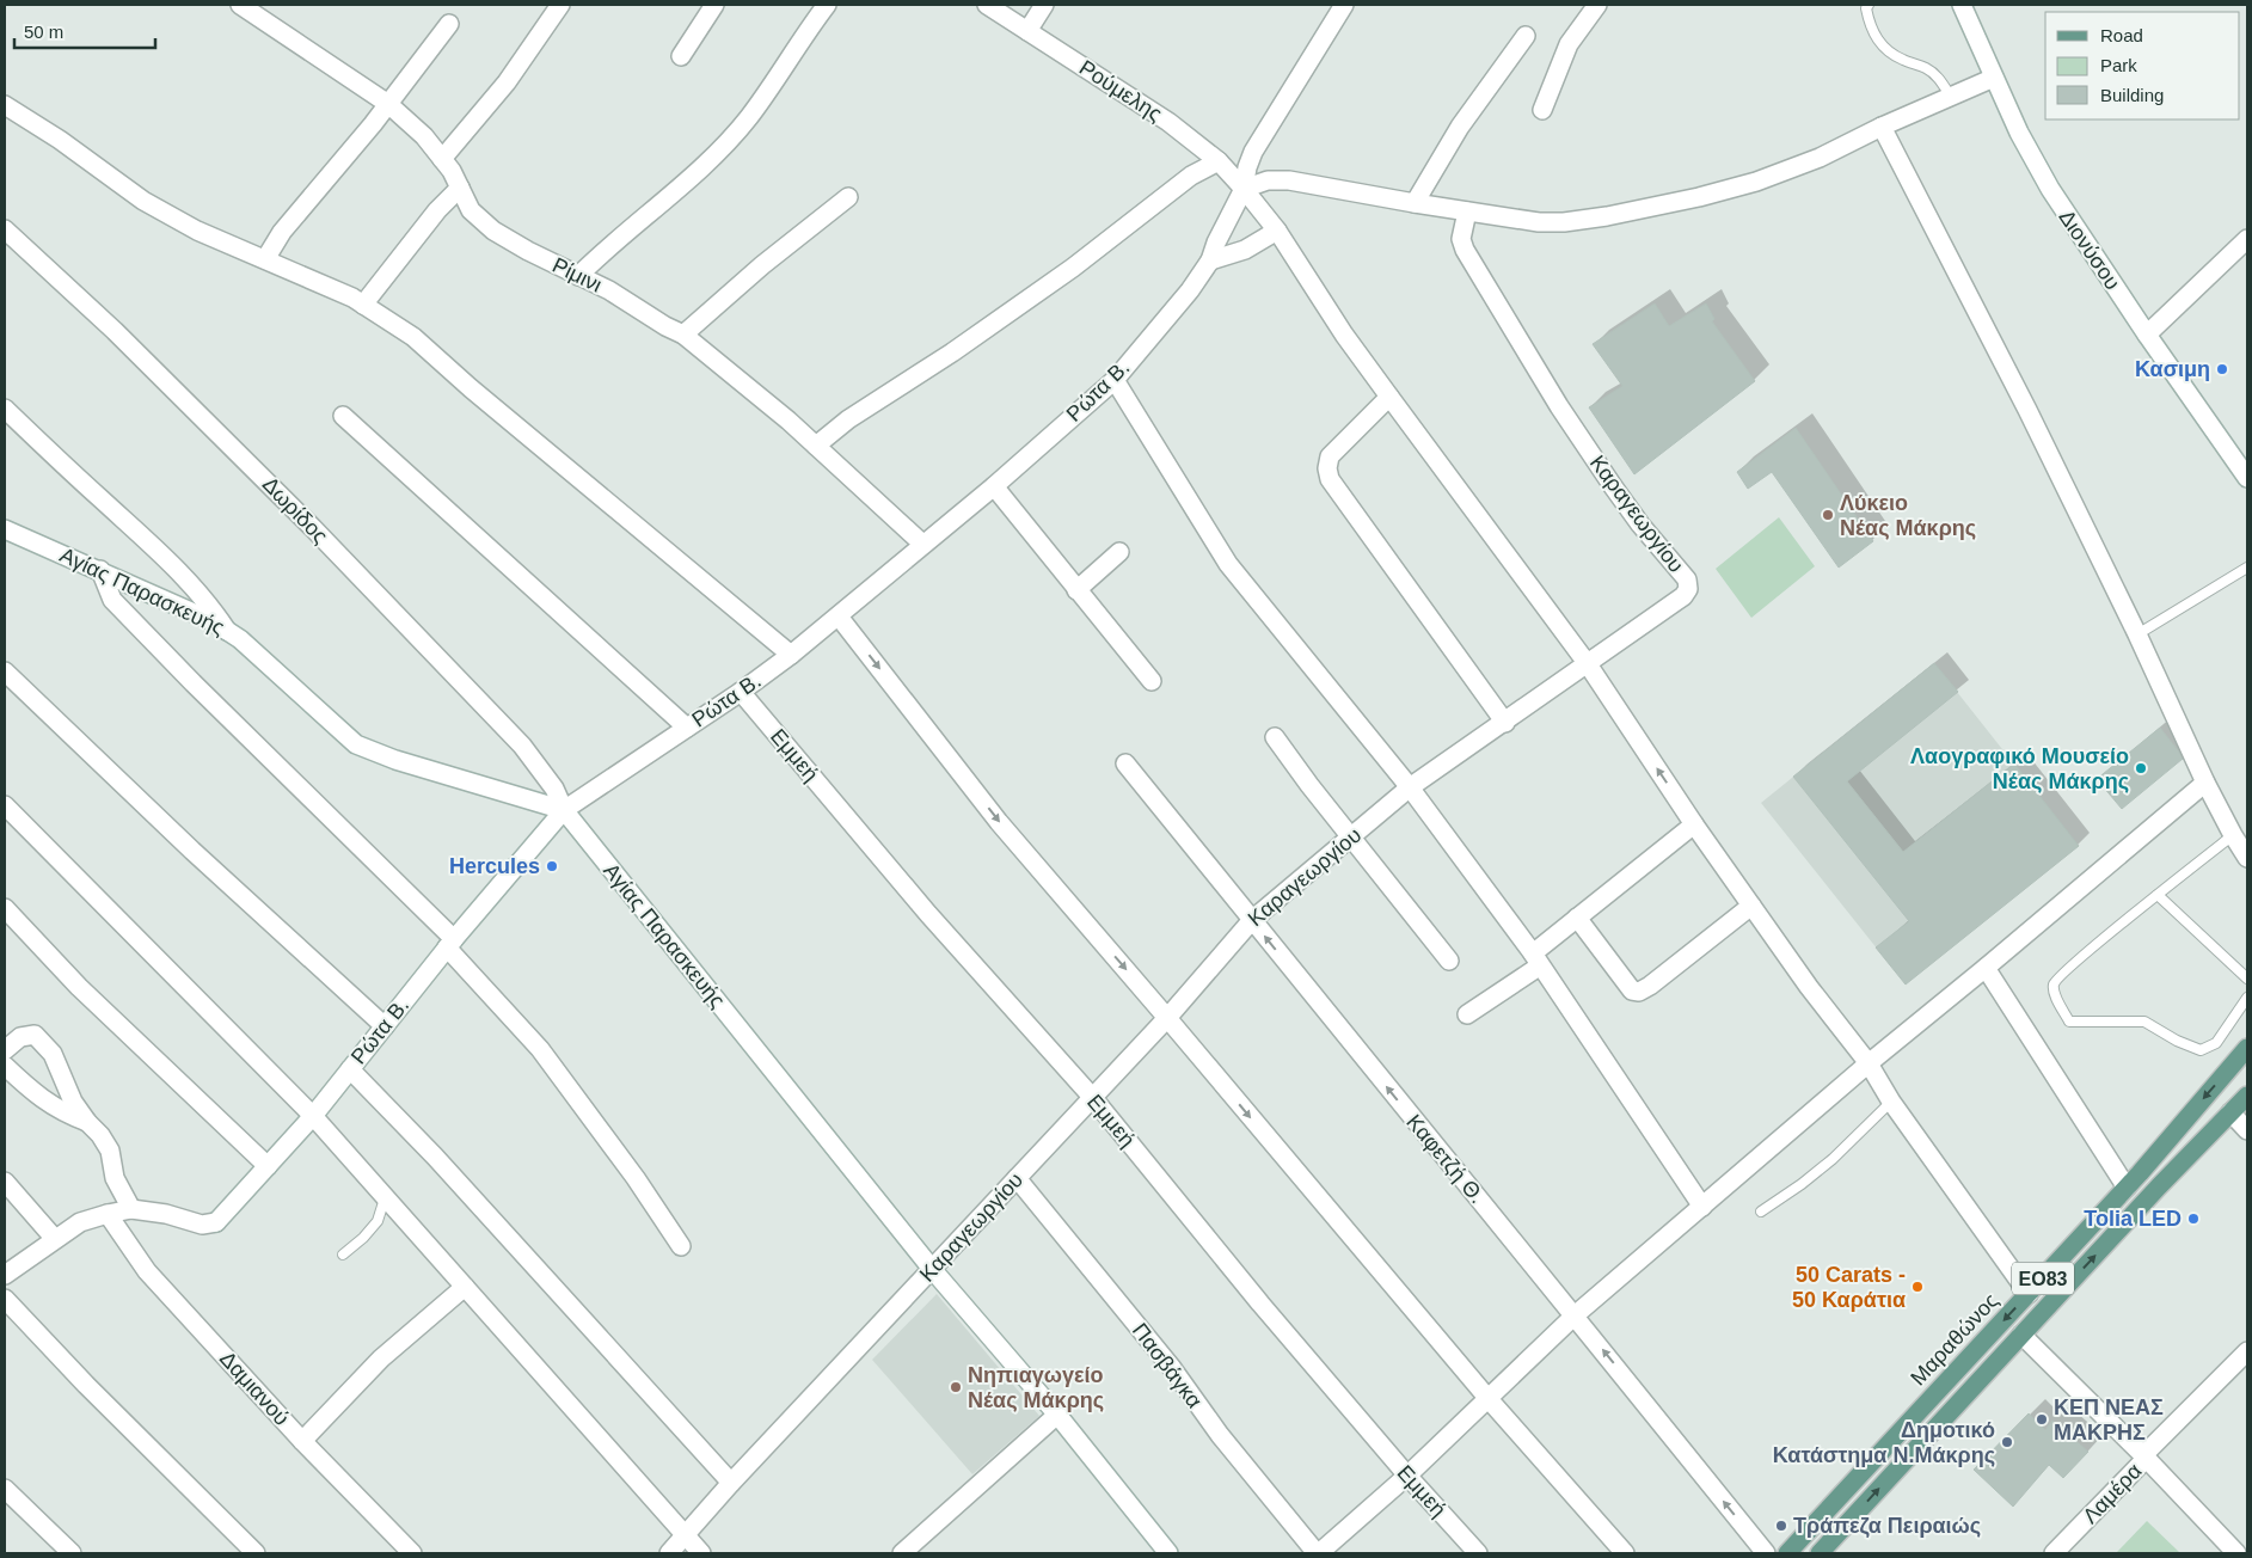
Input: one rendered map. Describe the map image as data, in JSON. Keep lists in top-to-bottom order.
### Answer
{
  "streets": {
    "main road": ["ΕΟ83", "Μαραθώνος"],
    "street": [
      "Ρούμελης",
      "Διονύσου",
      "Ρίμινι",
      "Ρώτα Β.",
      "Δωρίδος",
      "Καραγεωργίου",
      "Αγίας Παρασκευής",
      "Εμμεή",
      "Καφετζή Θ.",
      "Πασβάγκα",
      "Δαμιανού",
      "Λαμέρα"
    ]
  },
  "crossings": [
    ["Ρούμελης", "Ρώτα Β."],
    ["Ρούμελης", "Καραγεωργίου"],
    ["Ρούμελης", "Μαραθώνος"],
    ["Ρίμινι", "Ρώτα Β."],
    ["Ρώτα Β.", "Δωρίδος"],
    ["Ρώτα Β.", "Αγίας Παρασκευής"],
    ["Ρώτα Β.", "Εμμεή"],
    ["Δωρίδος", "Αγίας Παρασκευής"],
    ["Καραγεωργίου", "Αγίας Παρασκευής"],
    ["Καραγεωργίου", "Εμμεή"],
    ["Καραγεωργίου", "Καφετζή Θ."],
    ["Καραγεωργίου", "Πασβάγκα"]
  ],
  "places": [
    "Κασιμη",
    "Λύκειο Νέας Μάκρης",
    "Λαογραφικό Μουσείο Νέας Μάκρης",
    "Hercules",
    "Tolia LED",
    "50 Carats - 50 Καράτια",
    "Νηπιαγωγείο Νέας Μάκρης",
    "ΚΕΠ ΝΕΑΣ ΜΑΚΡΗΣ",
    "Δημοτικό Κατάστημα Ν.Μάκρης",
    "Τράπεζα Πειραιώς"
  ],
  "legend": ["Road", "Park", "Building"],
  "scale_bar": "50 m"
}
